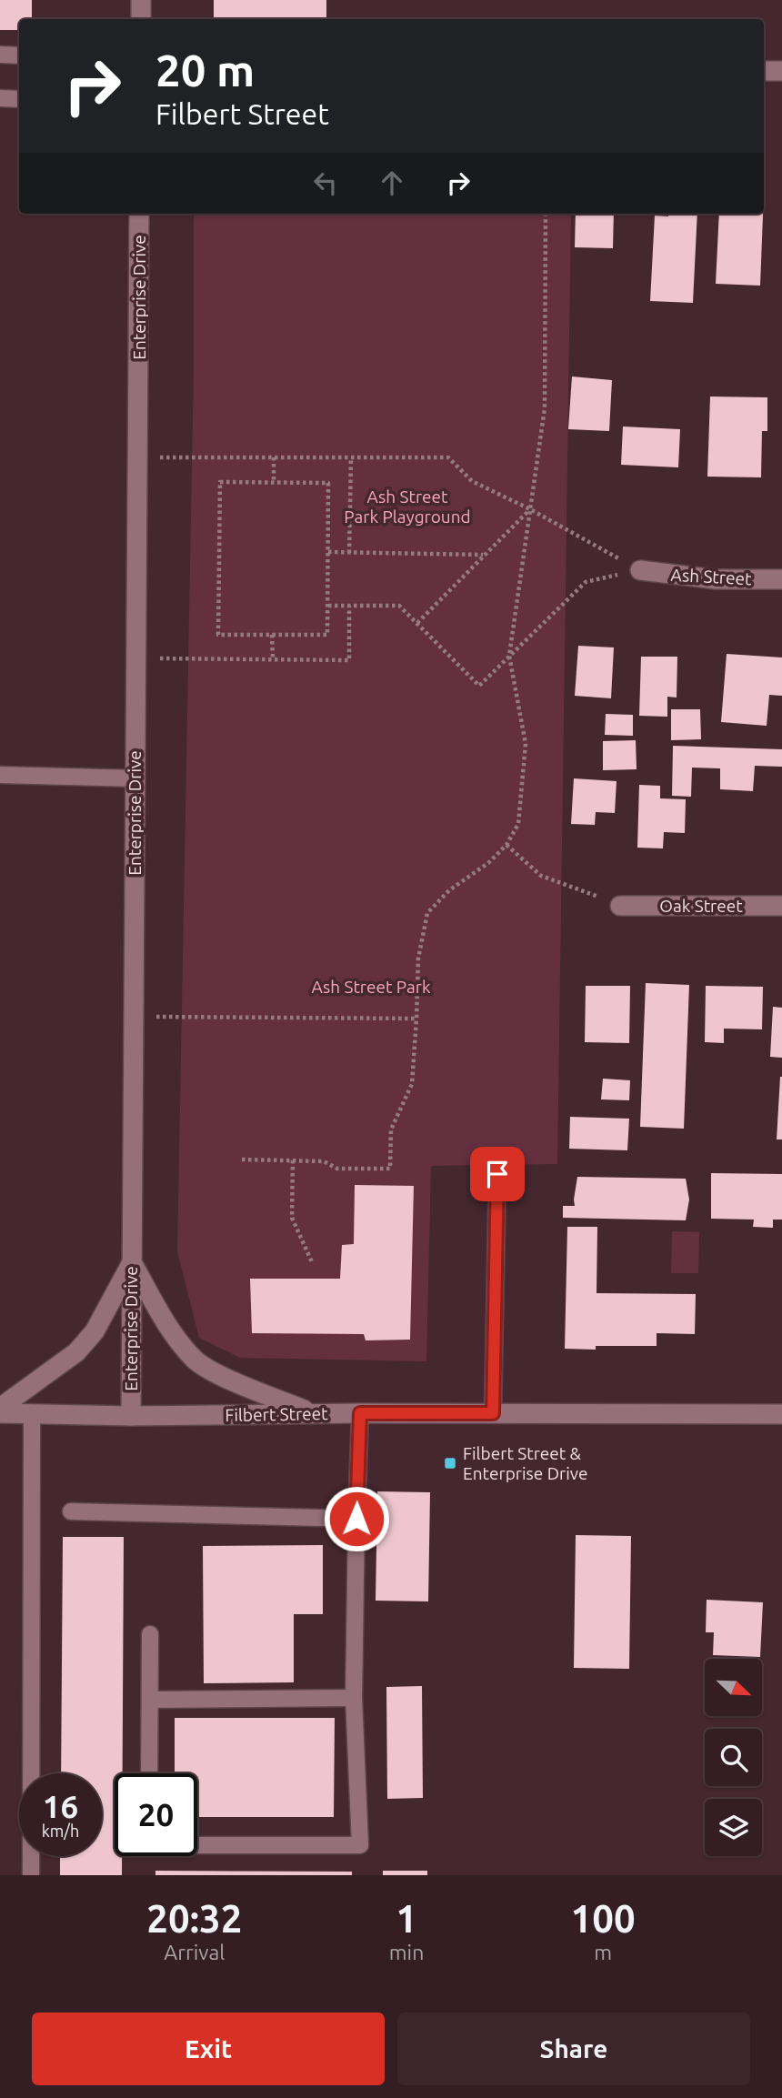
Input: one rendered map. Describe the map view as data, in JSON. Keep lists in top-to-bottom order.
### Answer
{
  "streets": {
    "street": [
      "Enterprise Drive",
      "Ash Street",
      "Oak Street",
      "Filbert Street"
    ]
  },
  "crossings": [
    ["Enterprise Drive", "Filbert Street"]
  ],
  "parks": ["Ash Street Park Playground", "Ash Street Park"],
  "places": {
    "transit": ["Filbert Street & Enterprise Drive"]
  },
  "north": "bottom right",
  "page": {
    "turn": ["20 m", "Filbert Street"],
    "speed": "16 km/h",
    "limit": "20",
    "eta": [
      "20:32",
      "Arrival",
      "1",
      "min",
      "100",
      "m"
    ],
    "buttons": ["Exit", "Share"]
  }
}
